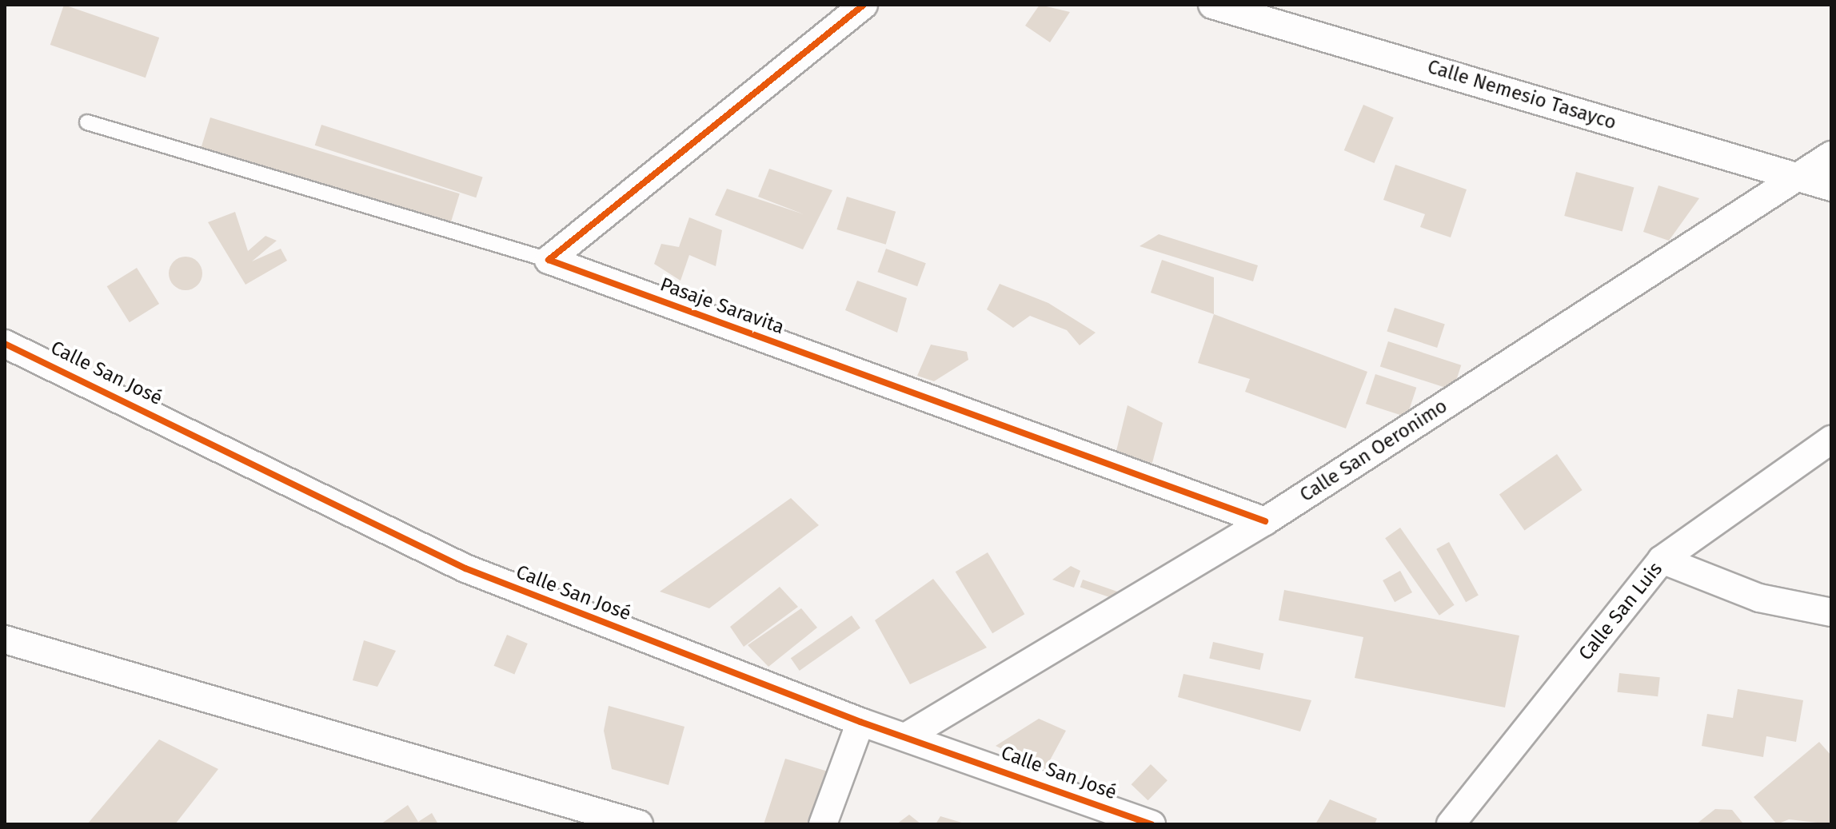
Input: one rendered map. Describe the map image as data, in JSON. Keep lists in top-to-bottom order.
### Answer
{
  "streets": {
    "street": [
      "Calle Nemesio Tasayco",
      "Pasaje Saravita",
      "Calle San José",
      "Calle San Oeronimo",
      "Calle San Luis"
    ]
  },
  "crossings": [
    ["Calle Nemesio Tasayco", "Calle San Oeronimo"],
    ["Pasaje Saravita", "Calle San Oeronimo"],
    ["Calle San José", "Calle San Oeronimo"]
  ]
}
